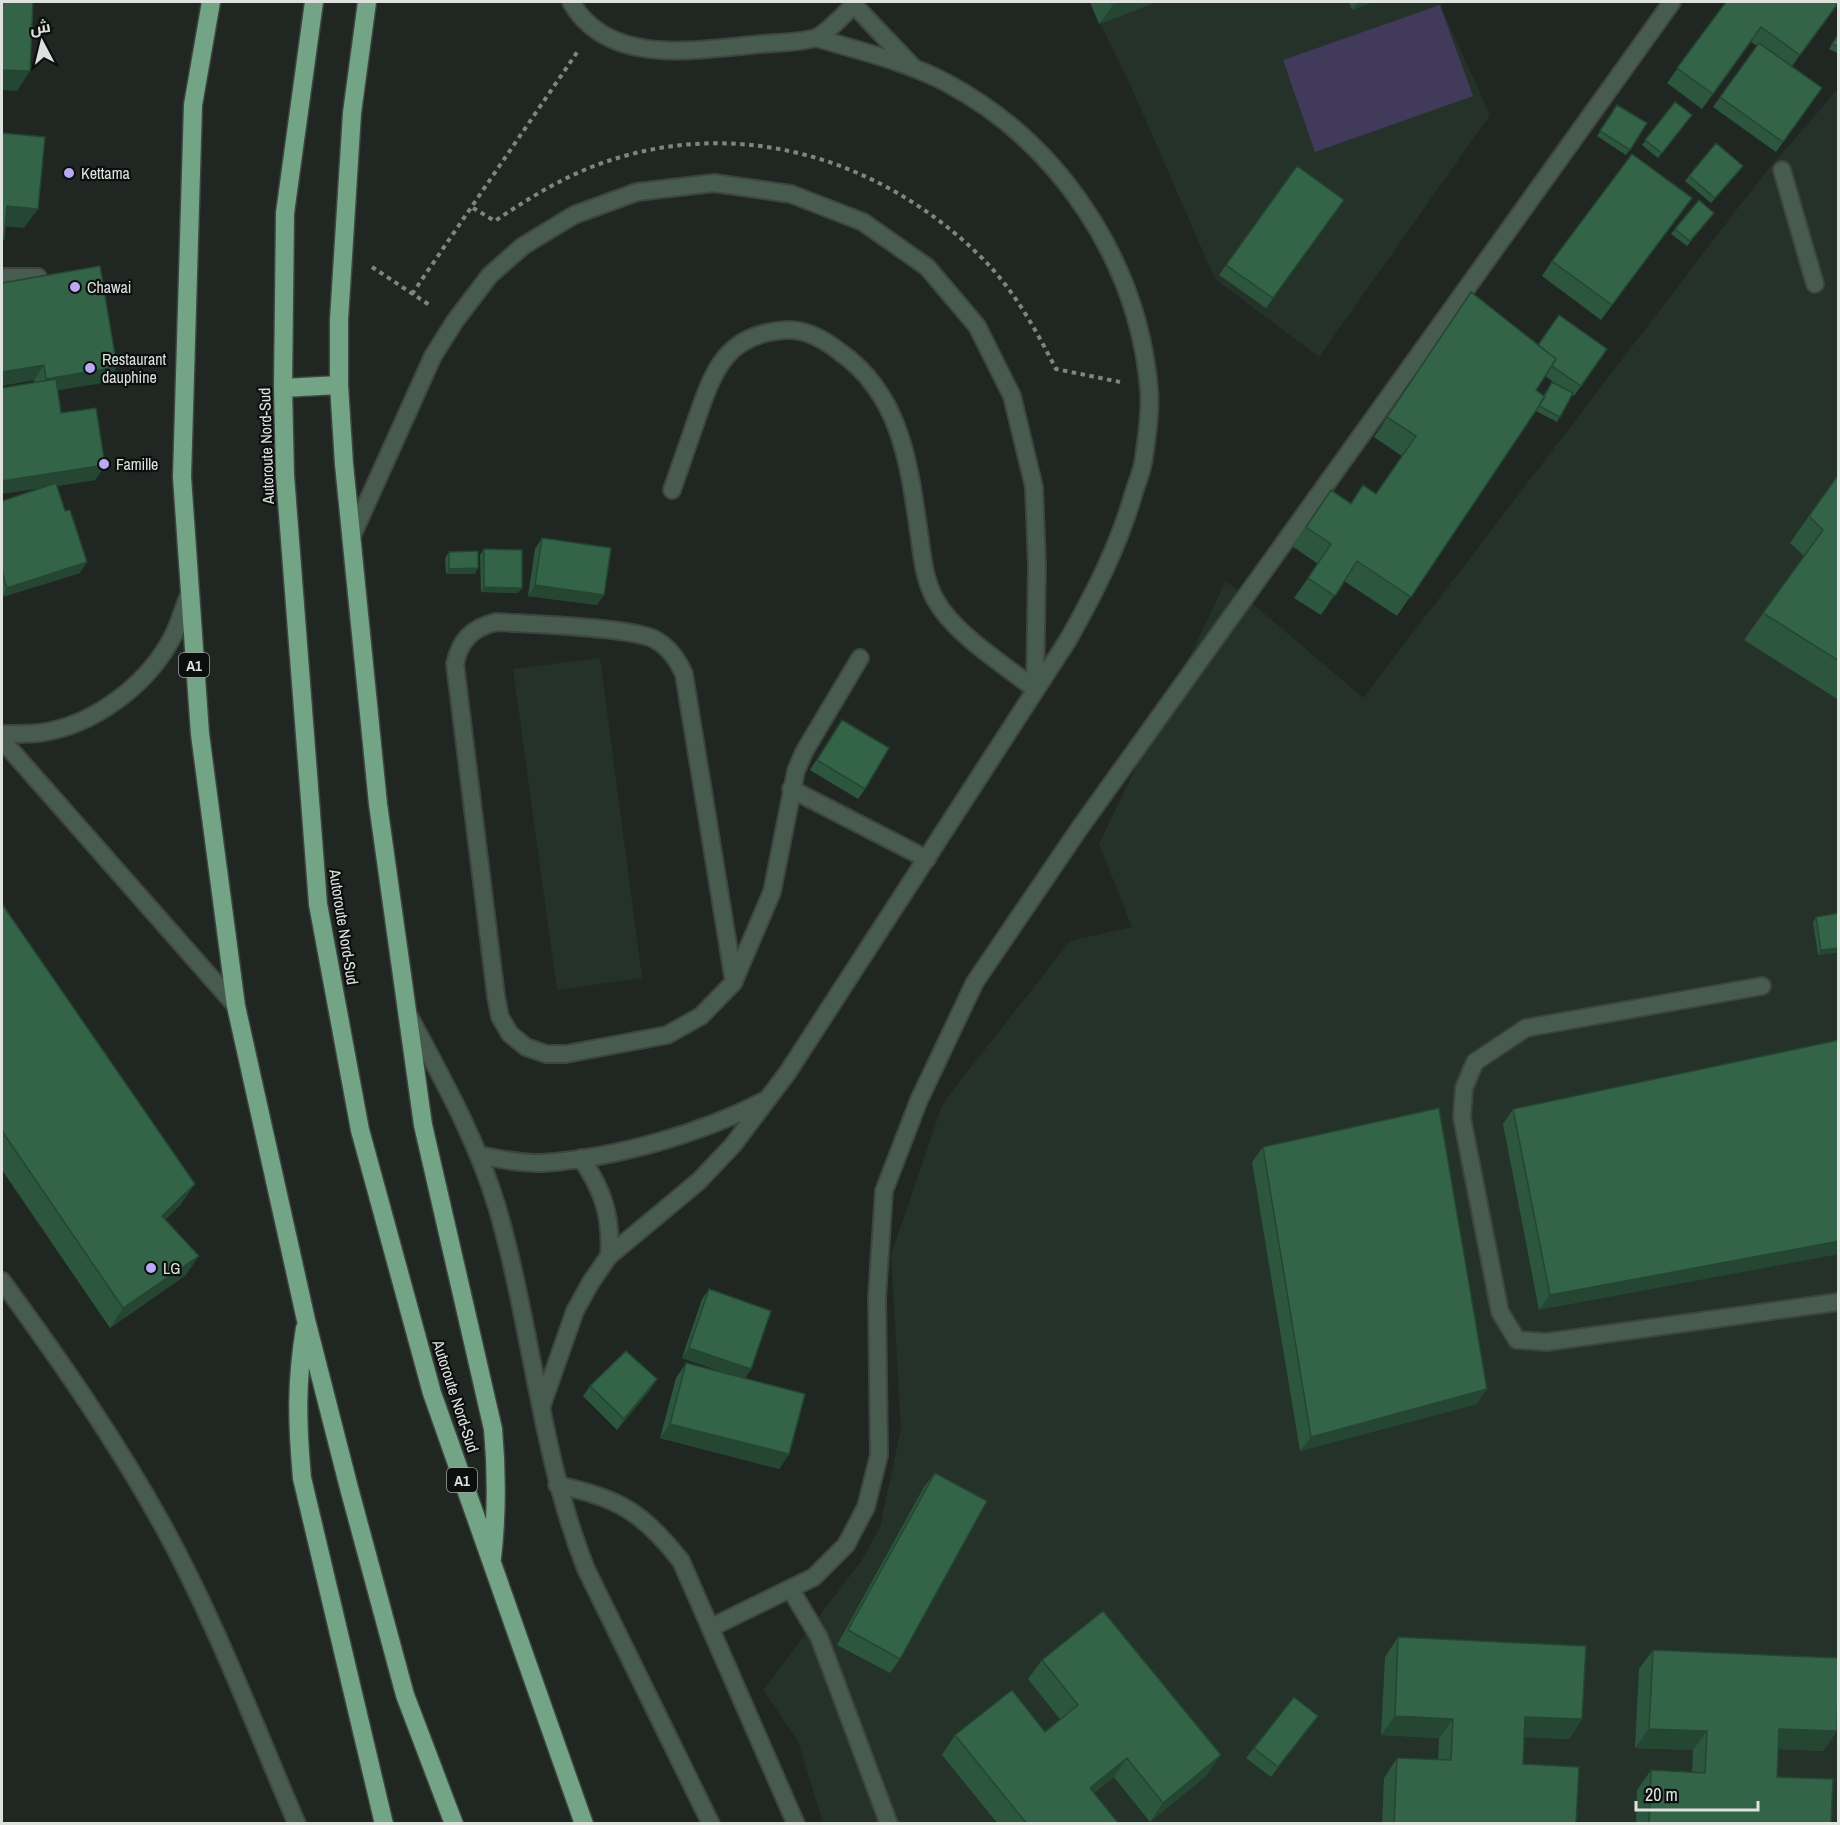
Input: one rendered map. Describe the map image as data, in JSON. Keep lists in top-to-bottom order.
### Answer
{
  "streets": {
    "highway": ["Autoroute Nord-Sud", "A1"]
  },
  "places": [
    "Kettama",
    "Chawai",
    "Restaurant dauphine",
    "Famille",
    "LG"
  ],
  "scale_bar": "20 m",
  "north": "top"
}
